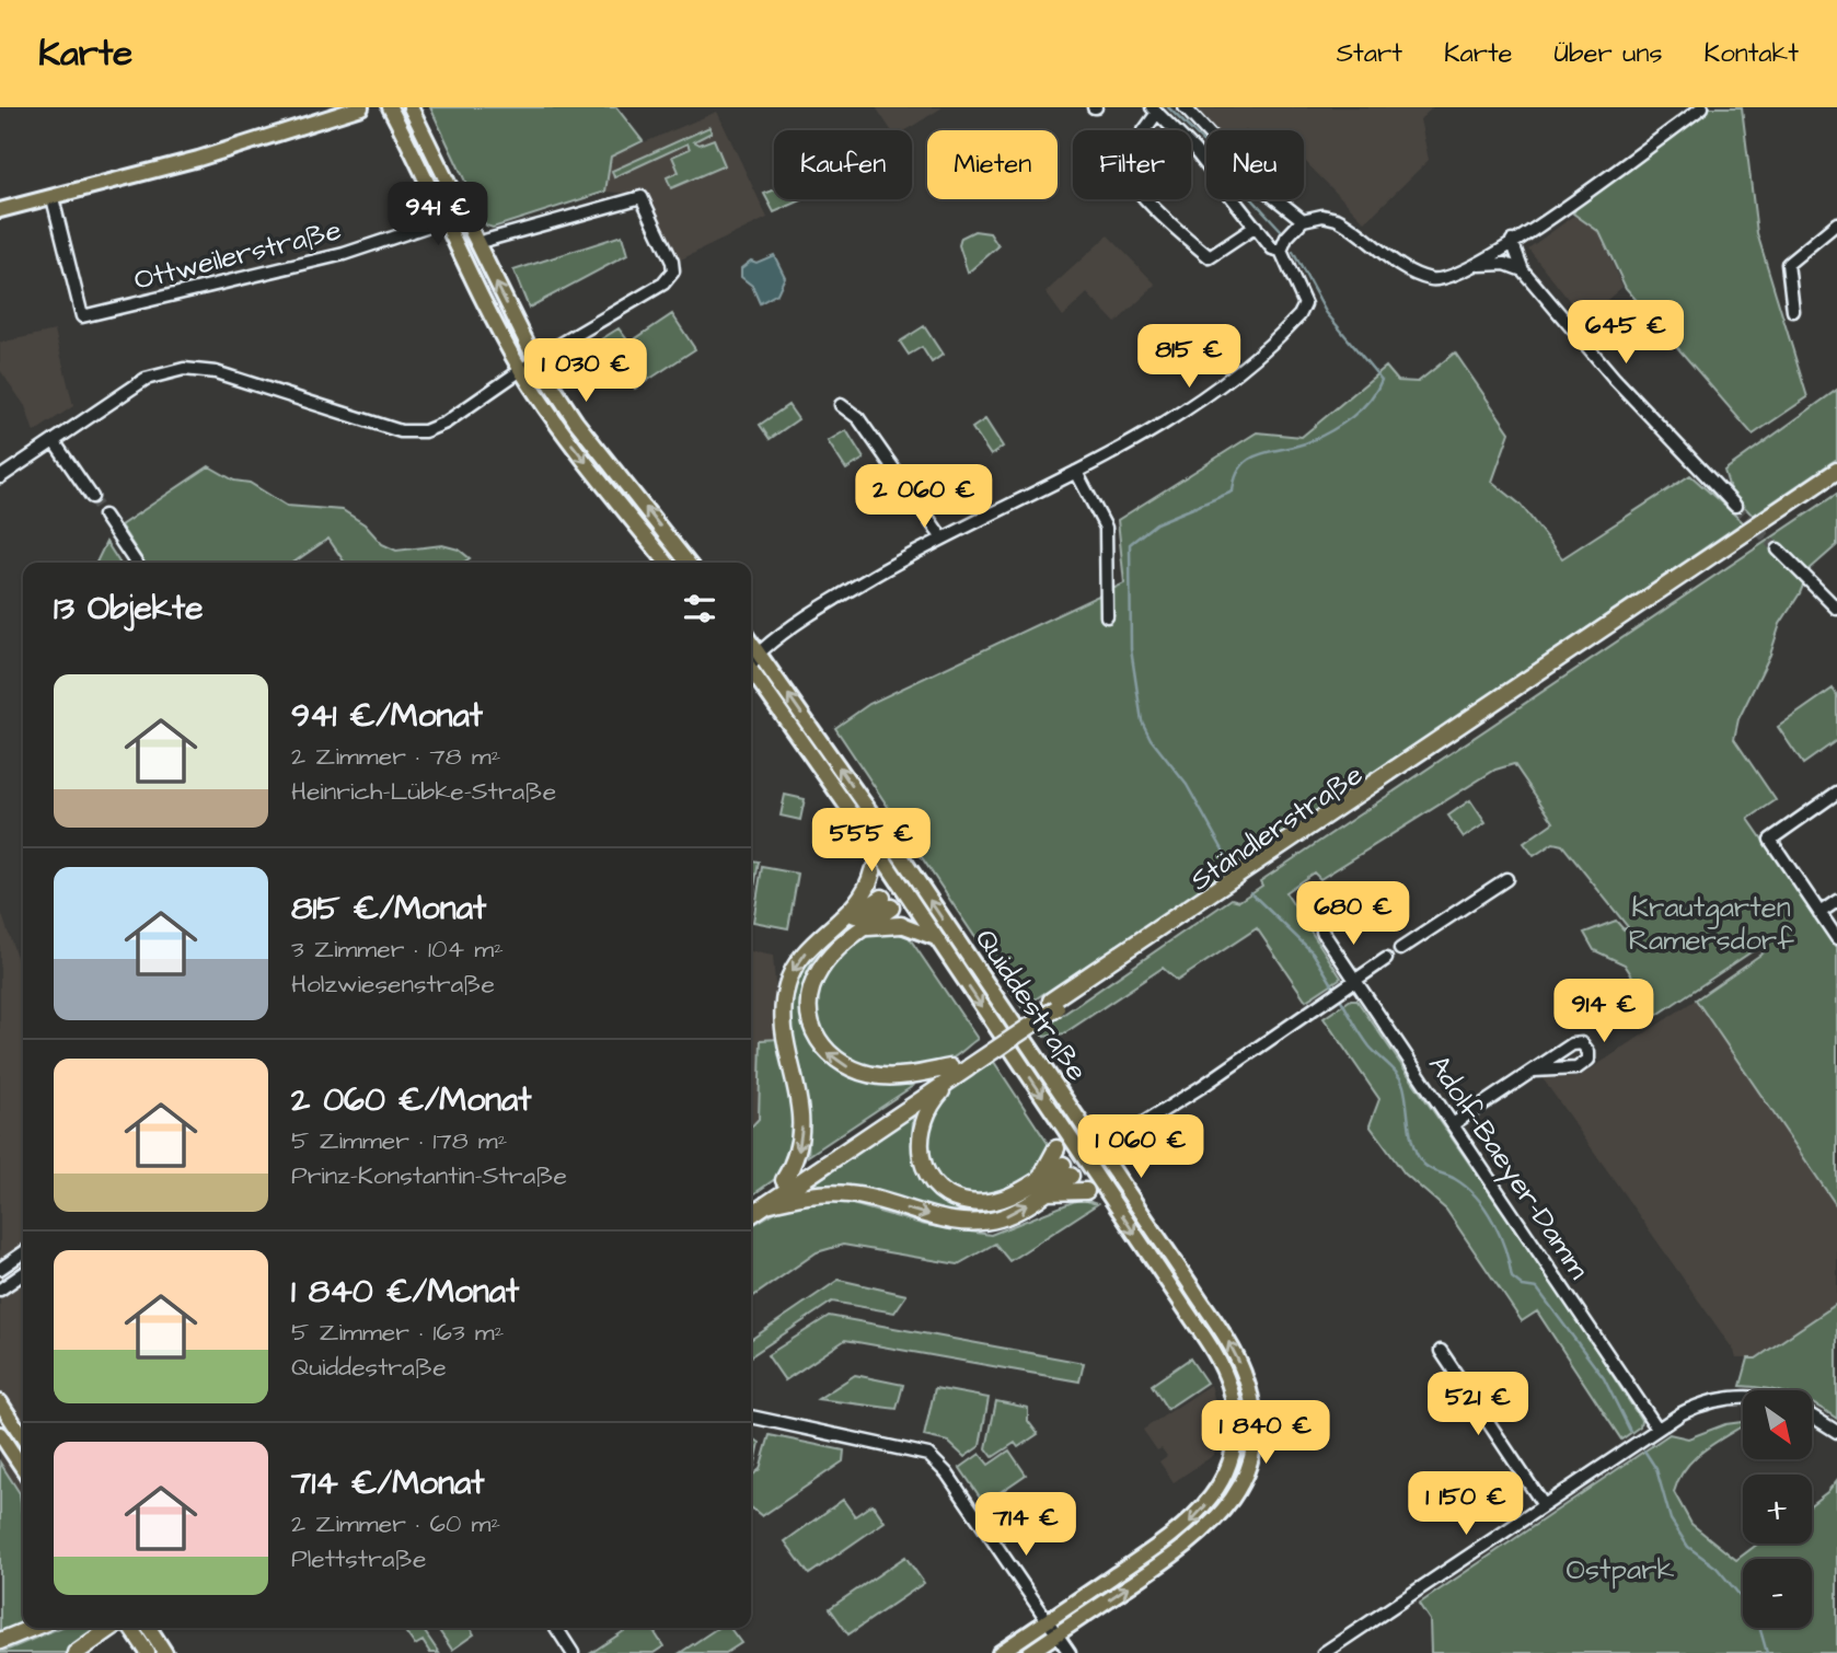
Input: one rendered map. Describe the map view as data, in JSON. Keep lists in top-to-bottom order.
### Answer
{
  "streets": {
    "highway": ["Ständlerstraße"],
    "main road": ["Quiddestraße"],
    "street": ["Ottweilerstraße", "Adolf-Baeyer-Damm"]
  },
  "parks": ["Krautgarten Ramersdorf", "Ostpark"],
  "north": "bottom right",
  "page": {
    "header": "Karte",
    "nav": [
      "Start",
      "Karte",
      "Über uns",
      "Kontakt"
    ],
    "chip": [
      "Kaufen",
      "Mieten",
      "Filter",
      "Neu"
    ],
    "price": [
      "941 €",
      "645 €",
      "815 €",
      "1 030 €",
      "2 060 €",
      "555 €",
      "680 €",
      "914 €",
      "1 060 €",
      "521 €",
      "1 840 €",
      "1 150 €",
      "714 €"
    ],
    "heading": "13 Objekte",
    "list": [
      {
        "name": "941 €/Monat",
        "note": "2 Zimmer · 78 m² · Heinrich-Lübke-Straße"
      },
      {
        "name": "815 €/Monat",
        "note": "3 Zimmer · 104 m² · Holzwiesenstraße"
      },
      {
        "name": "2 060 €/Monat",
        "note": "5 Zimmer · 178 m² · Prinz-Konstantin-Straße"
      },
      {
        "name": "1 840 €/Monat",
        "note": "5 Zimmer · 163 m² · Quiddestraße"
      },
      {
        "name": "714 €/Monat",
        "note": "2 Zimmer · 60 m² · Plettstraße"
      }
    ],
    "map_buttons": ["+", "−"]
  }
}
